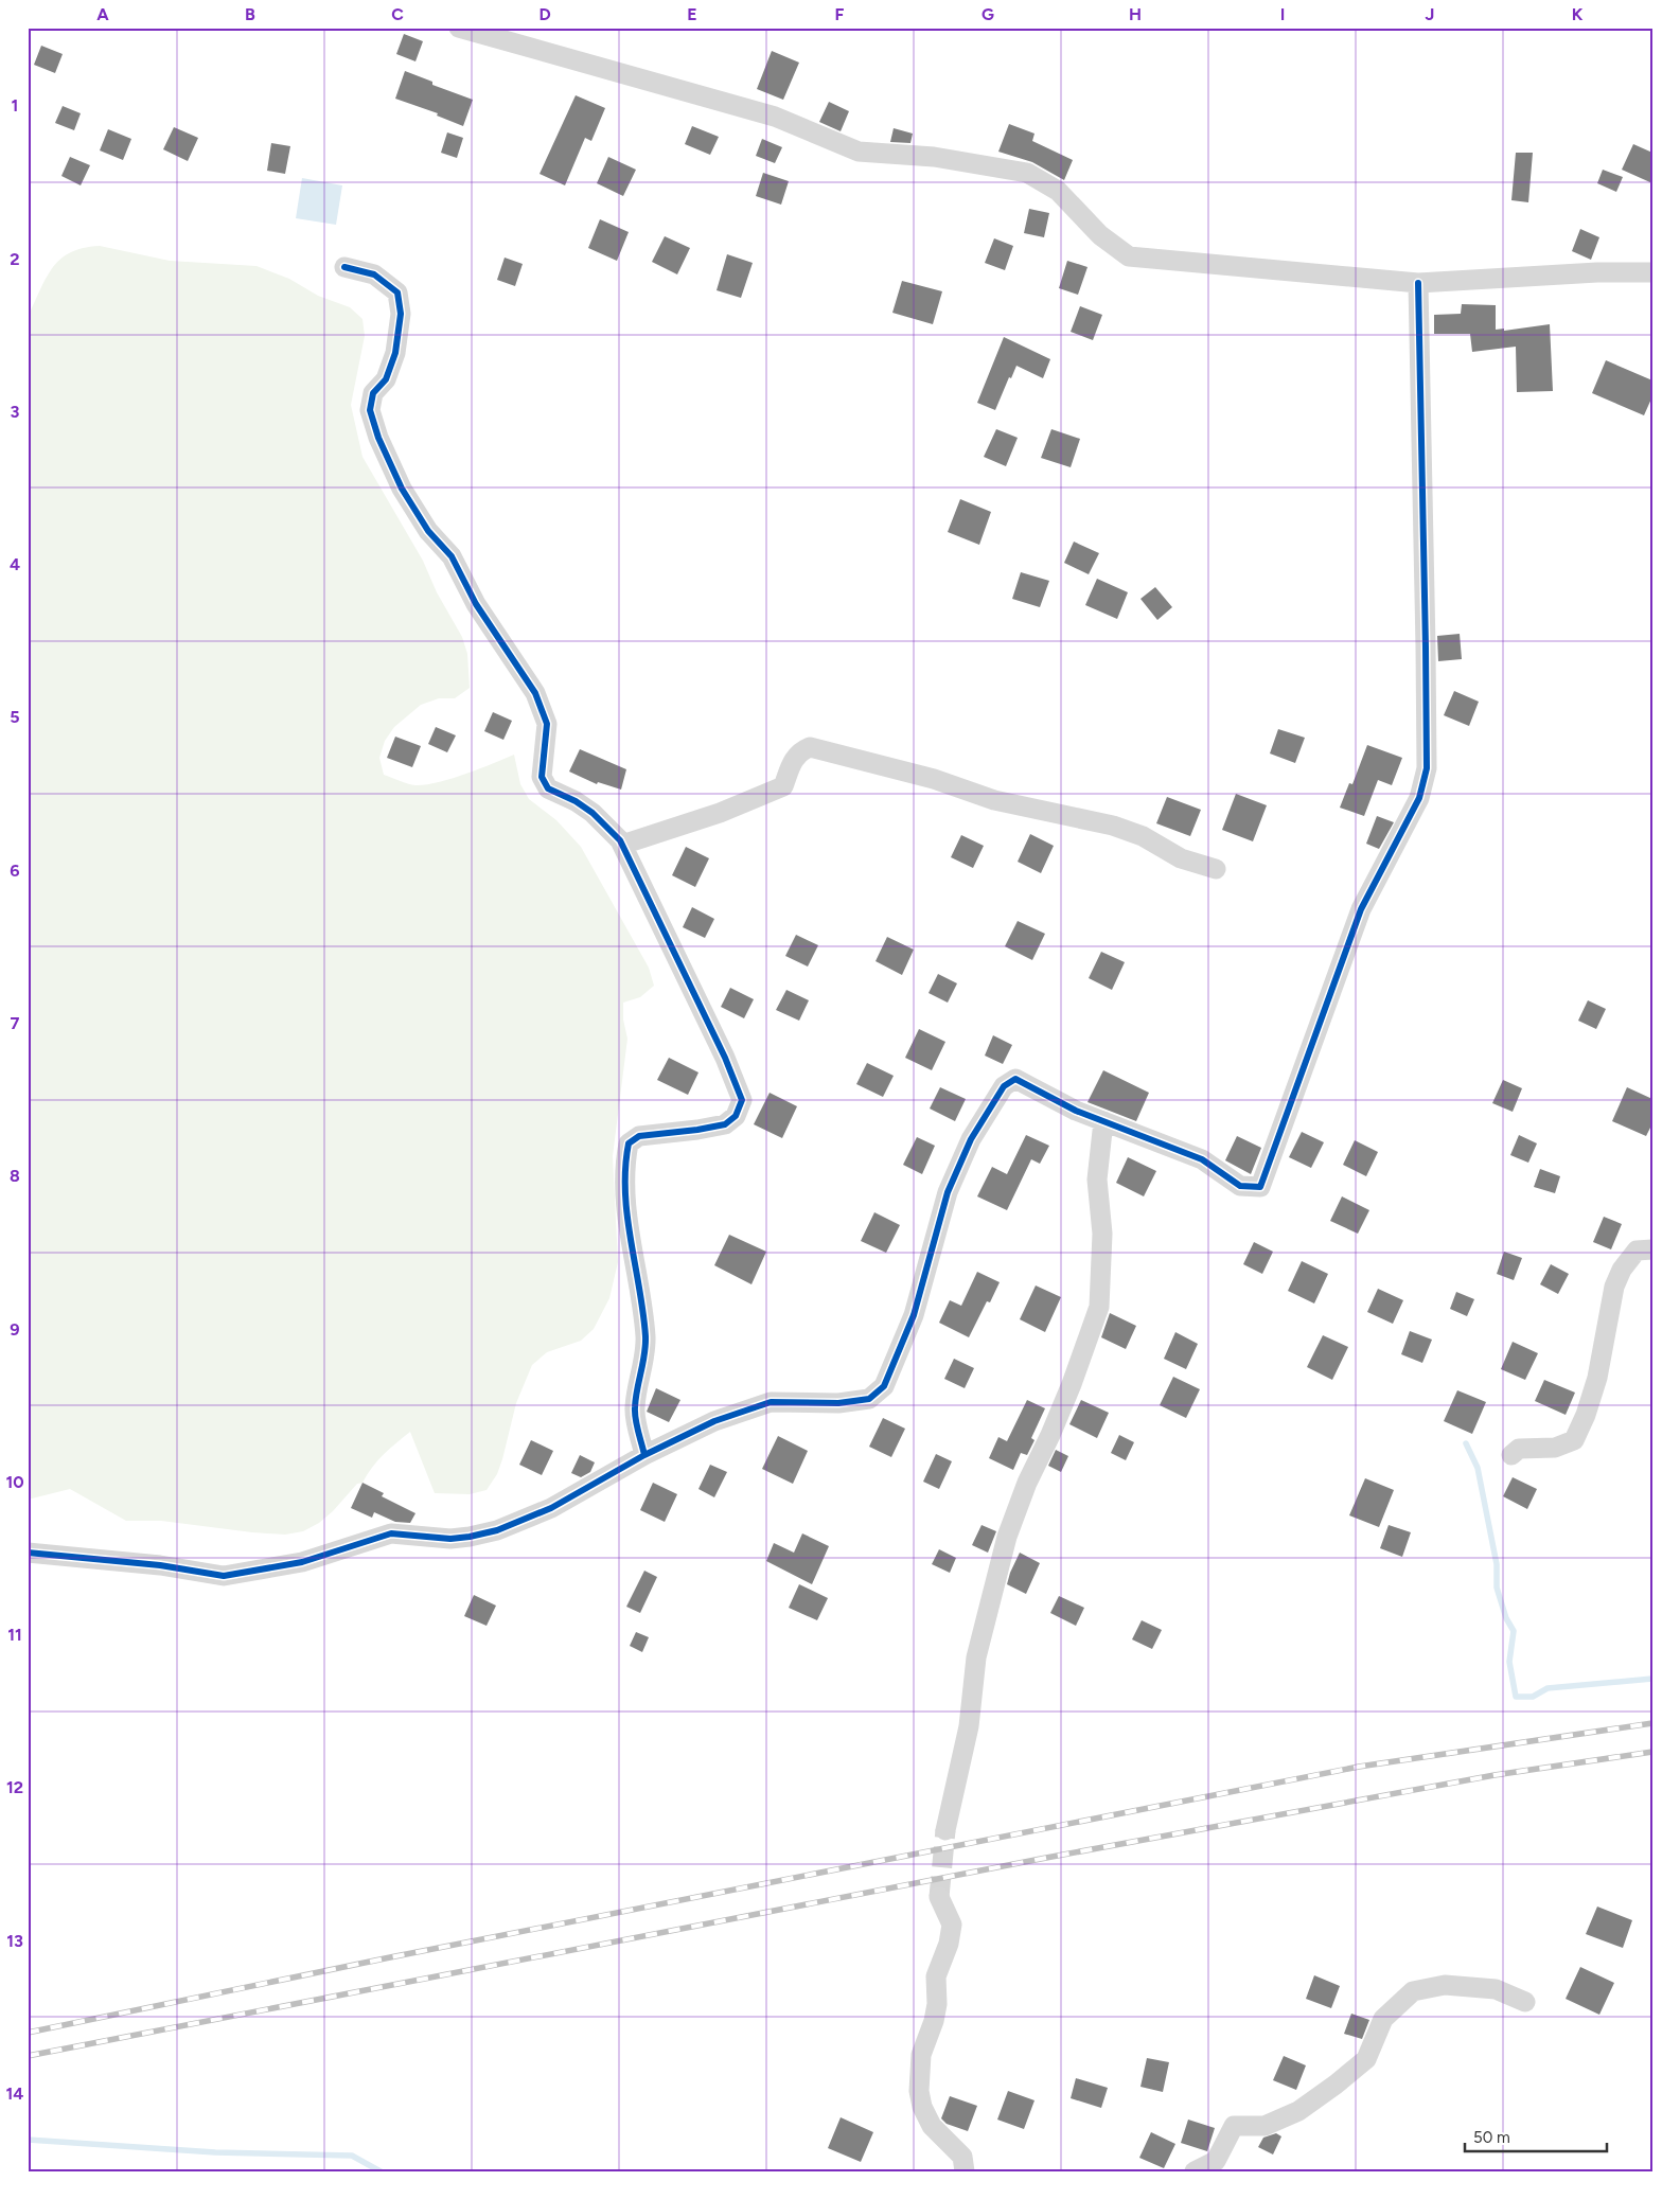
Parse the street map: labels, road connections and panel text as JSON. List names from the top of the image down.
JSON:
{
  "scale_bar": "50 m",
  "grid": {
    "columns": [
      "A",
      "B",
      "C",
      "D",
      "E",
      "F",
      "G",
      "H",
      "I",
      "J",
      "K"
    ],
    "rows": [
      "1",
      "2",
      "3",
      "4",
      "5",
      "6",
      "7",
      "8",
      "9",
      "10",
      "11",
      "12",
      "13",
      "14"
    ]
  }
}
